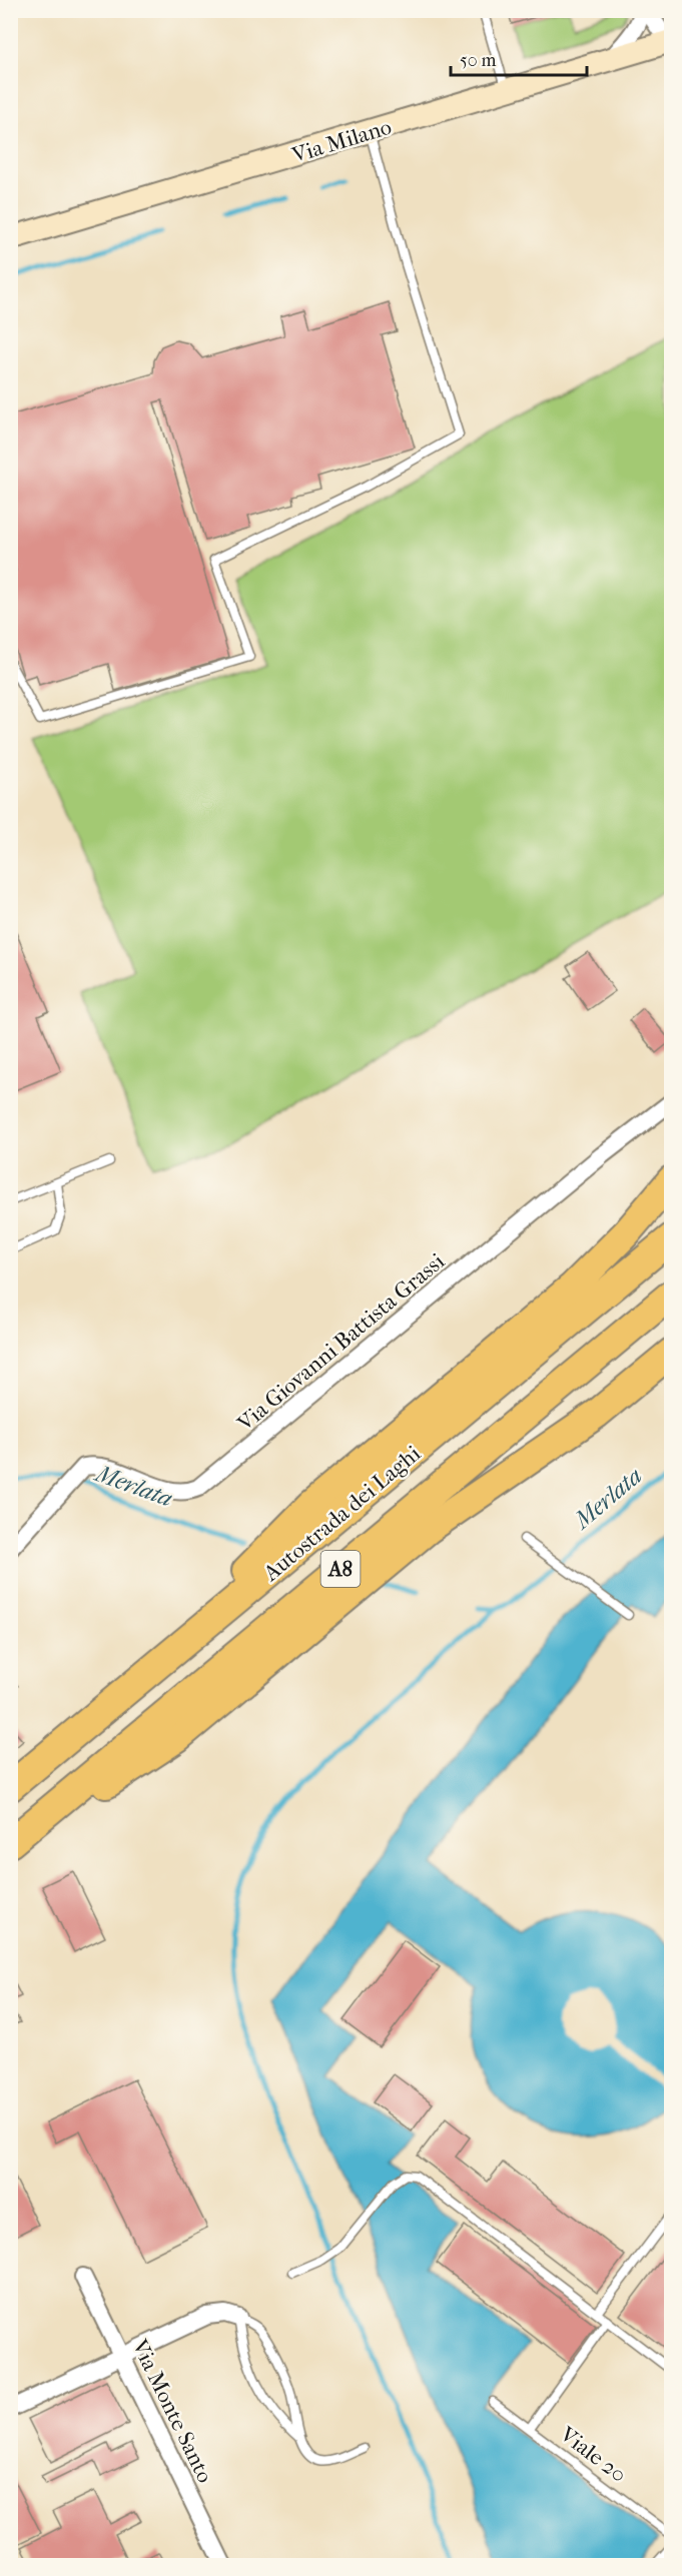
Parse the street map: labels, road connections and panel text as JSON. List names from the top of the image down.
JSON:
{
  "streets": {
    "highway": ["Autostrada dei Laghi", "A8"],
    "main road": ["Via Milano"],
    "street": ["Via Giovanni Battista Grassi", "Via Monte Santo"],
    "lane": ["Viale 20"]
  },
  "water": ["Merlata"],
  "scale_bar": "50 m"
}
